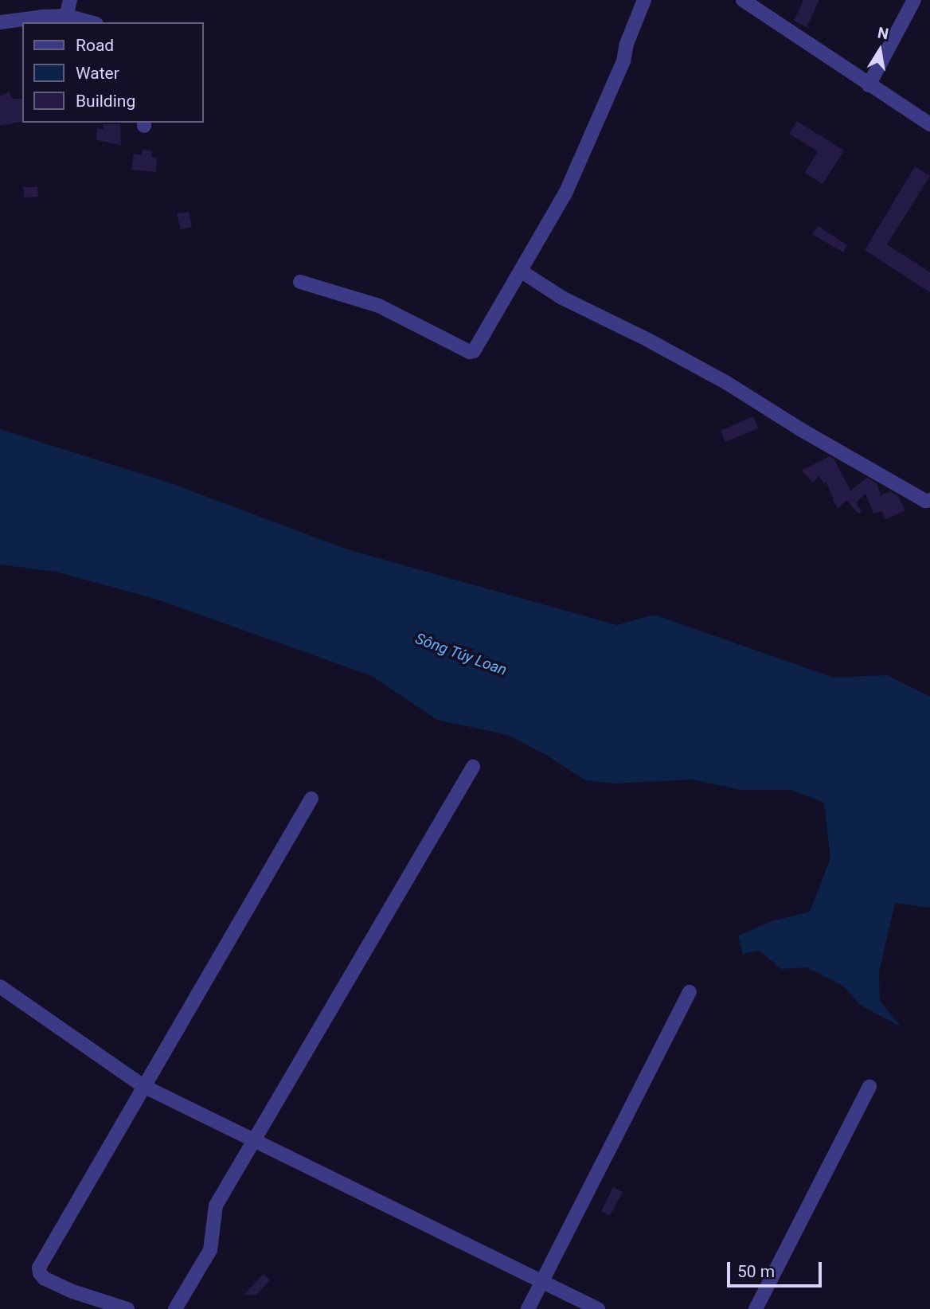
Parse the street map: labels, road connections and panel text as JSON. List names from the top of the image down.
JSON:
{
  "water": ["Sông Túy Loan"],
  "legend": ["Road", "Water", "Building"],
  "scale_bar": "50 m",
  "north": "top"
}
